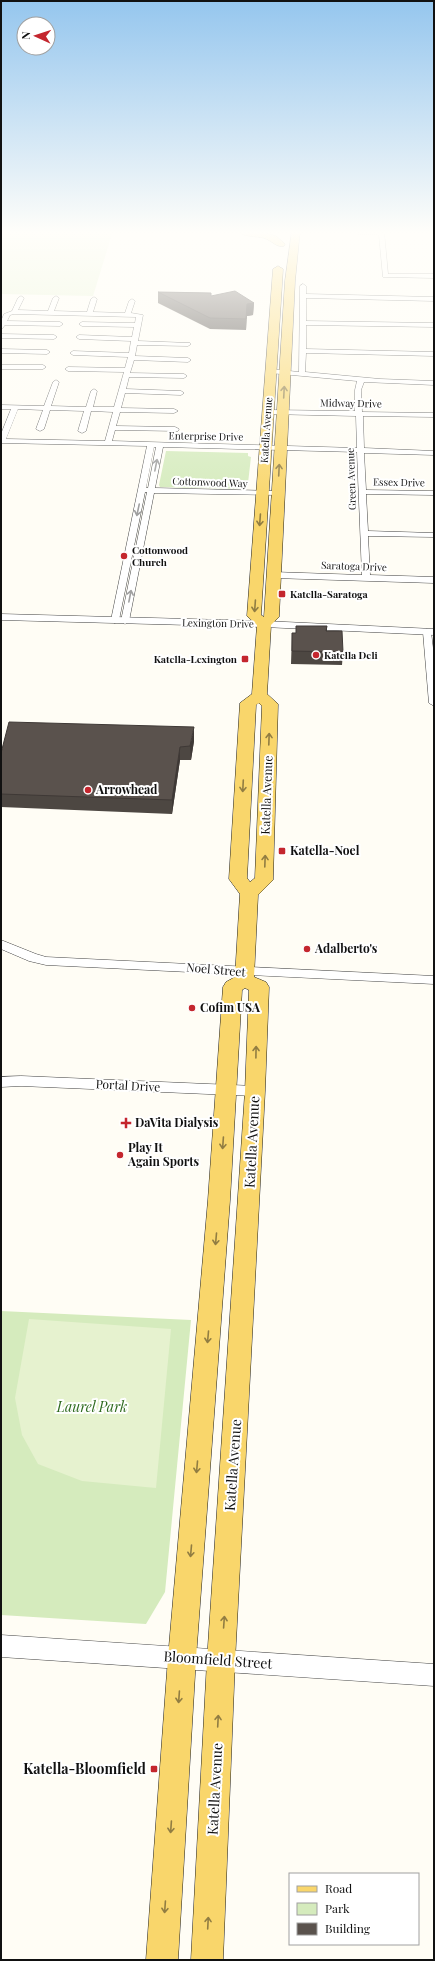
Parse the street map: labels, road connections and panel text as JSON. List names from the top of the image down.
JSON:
{
  "streets": {
    "main road": ["Katella Avenue"],
    "street": [
      "Midway Drive",
      "Enterprise Drive",
      "Green Avenue",
      "Cottonwood Way",
      "Essex Drive",
      "Saratoga Drive",
      "Lexington Drive",
      "Noel Street",
      "Portal Drive",
      "Bloomfield Street"
    ]
  },
  "crossings": [
    ["Midway Drive", "Katella Avenue"],
    ["Midway Drive", "Green Avenue"],
    ["Katella Avenue", "Enterprise Drive"],
    ["Katella Avenue", "Cottonwood Way"],
    ["Katella Avenue", "Saratoga Drive"],
    ["Katella Avenue", "Lexington Drive"],
    ["Katella Avenue", "Noel Street"],
    ["Katella Avenue", "Portal Drive"],
    ["Katella Avenue", "Bloomfield Street"],
    ["Enterprise Drive", "Green Avenue"],
    ["Green Avenue", "Essex Drive"],
    ["Green Avenue", "Saratoga Drive"]
  ],
  "parks": ["Laurel Park"],
  "places": {
    "other": [
      "Cottonwood Church",
      "Katella Deli",
      "Arrowhead",
      "Adalberto's",
      "Cofim USA",
      "Play It Again Sports"
    ],
    "transit": [
      "Katella-Saratoga",
      "Katella-Lexington",
      "Katella-Noel",
      "Katella-Bloomfield"
    ],
    "health": ["DaVita Dialysis"]
  },
  "legend": ["Road", "Park", "Building"],
  "north": "left"
}
